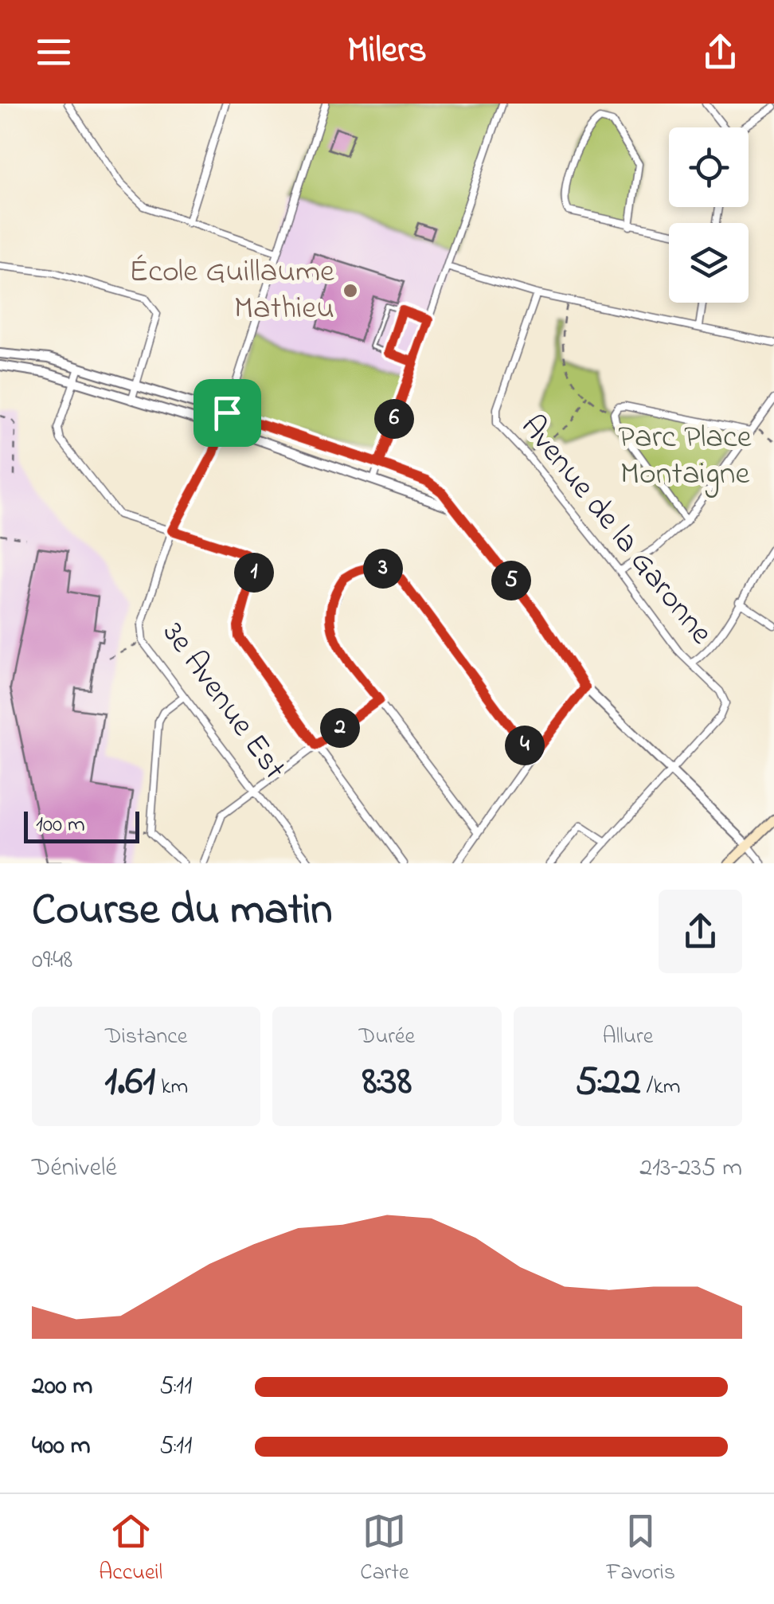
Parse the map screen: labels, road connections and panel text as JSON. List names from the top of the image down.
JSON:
{
  "streets": {
    "street": ["Avenue de la Garonne", "3e Avenue Est"]
  },
  "parks": ["Parc Place Montaigne"],
  "places": ["École Guillaume Mathieu"],
  "scale_bar": "100 m",
  "page": {
    "header": "Milers",
    "pins": [
      "6",
      "3",
      "1",
      "5",
      "2",
      "4"
    ],
    "scale": "100 m",
    "heading": ["Course du matin", "09:48"],
    "stats": [
      ["Distance", "1.61 km"],
      ["Durée", "8:38"],
      ["Allure", "5:22 /km"]
    ],
    "chart": ["Dénivelé", "213–235 m"],
    "list": [
      {
        "name": "200 m",
        "note": "5:11"
      },
      {
        "name": "400 m",
        "note": "5:11"
      }
    ],
    "tabs": ["Accueil", "Carte", "Favoris"]
  }
}
